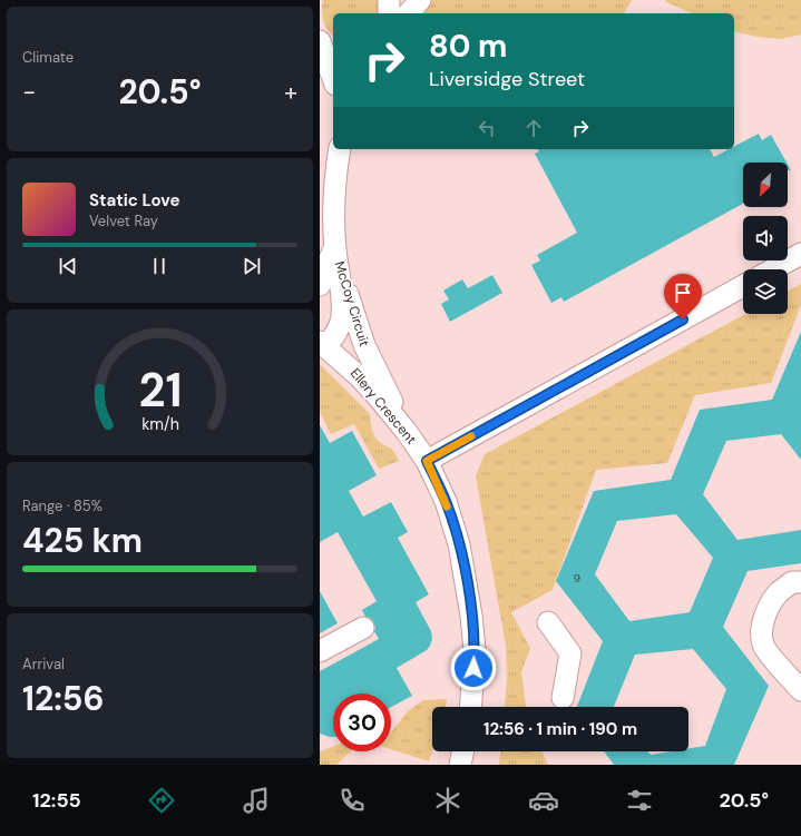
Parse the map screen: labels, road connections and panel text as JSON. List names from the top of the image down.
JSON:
{
  "streets": {
    "street": ["McCoy Circuit", "Ellery Crescent"]
  },
  "crossings": [
    ["McCoy Circuit", "Ellery Crescent"]
  ],
  "house_numbers": ["9"],
  "north": "bottom left",
  "page": {
    "tile": [
      "Climate",
      ["Range · 85%", "425 km"],
      ["Arrival", "12:56"]
    ],
    "turn": ["80 m", "Liversidge Street"],
    "heat": ["−", "20.5°", "+"],
    "song": ["Static Love", "Velvet Ray"],
    "limit": "30",
    "trip": "12:56 · 1 min · 190 m",
    "tabs": ["12:55", "20.5°"],
    "gauge": ["21", "km/h"]
  }
}
